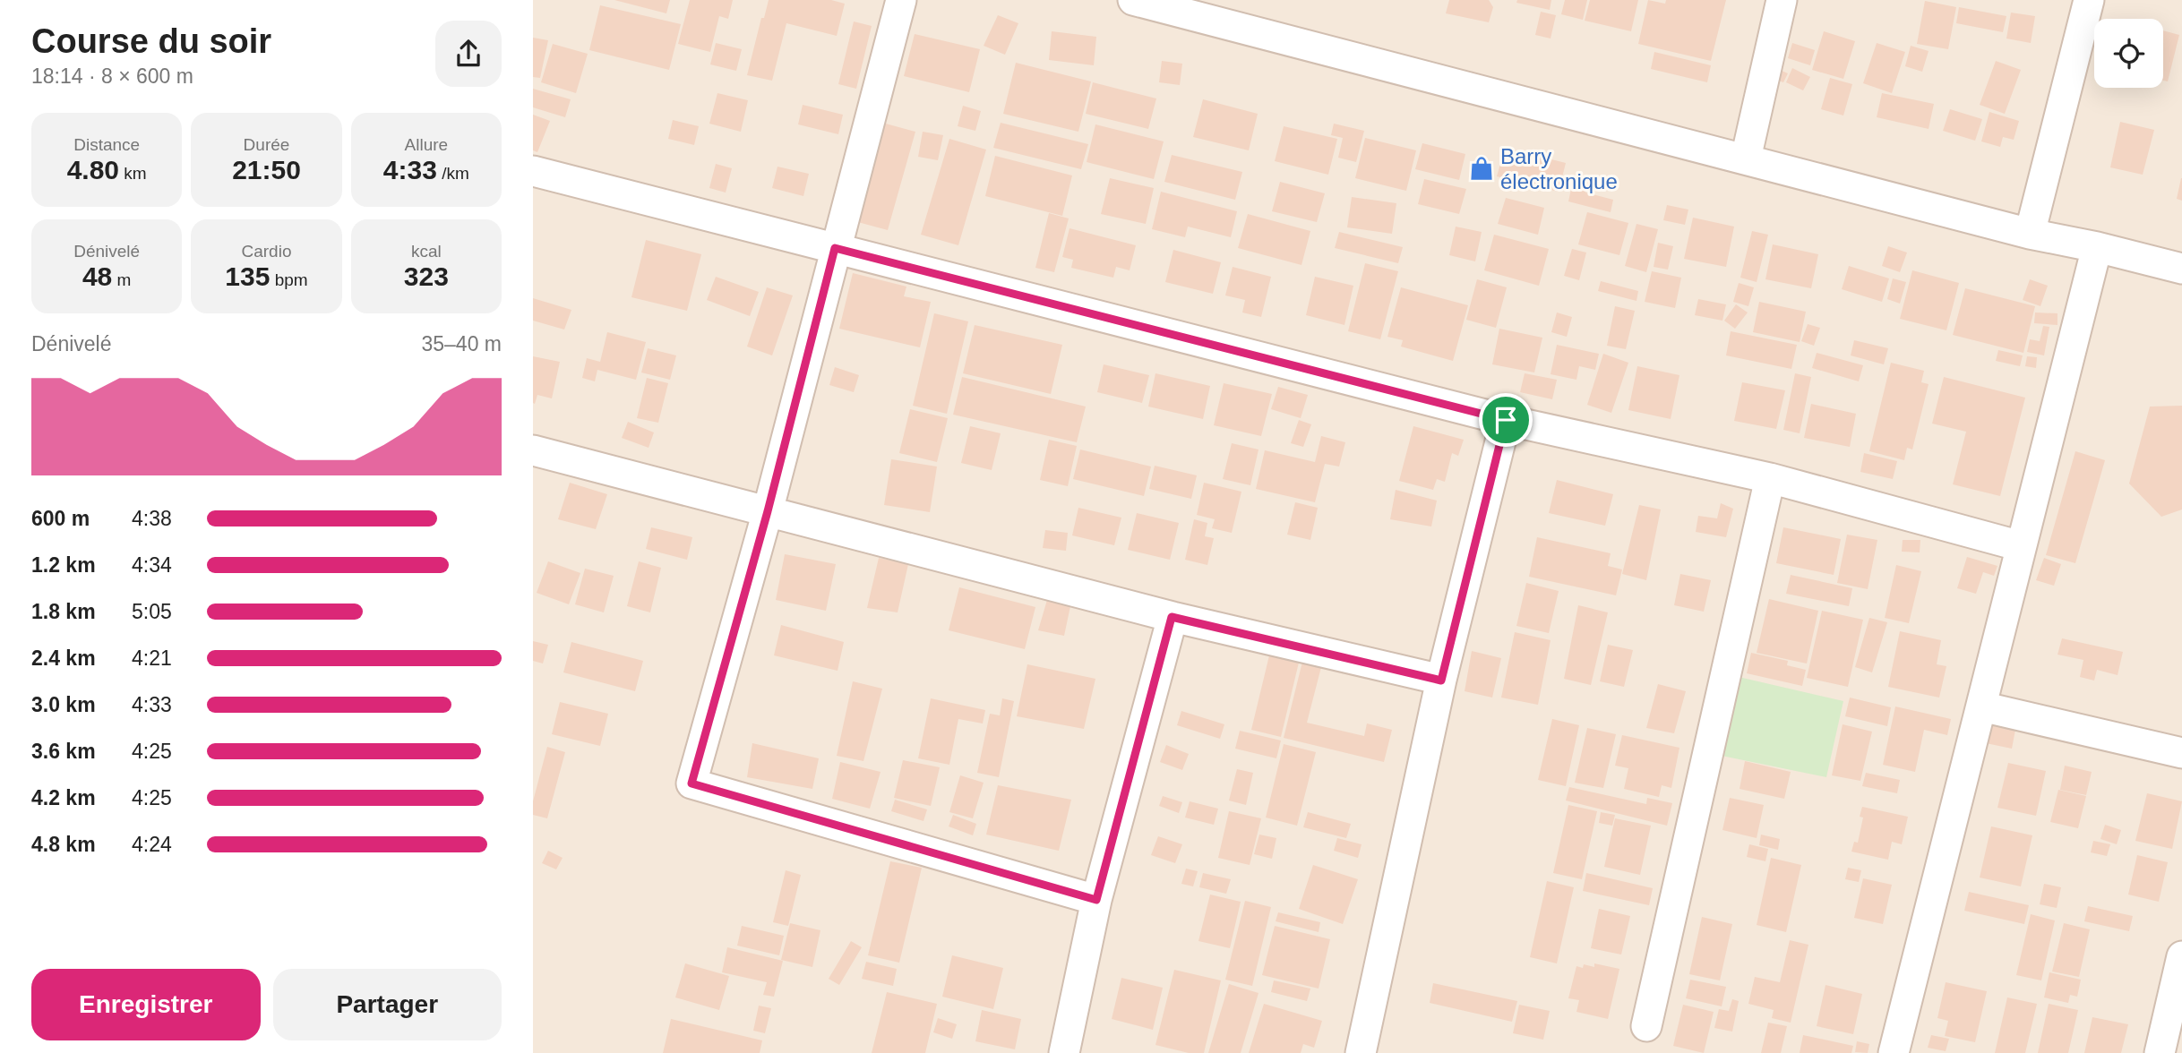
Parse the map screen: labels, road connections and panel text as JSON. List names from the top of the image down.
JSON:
{
  "places": {
    "shop": ["Barry électronique"]
  },
  "page": {
    "heading": ["Course du soir", "18:14 · 8 × 600 m"],
    "stats": [
      ["Distance", "4.80 km"],
      ["Durée", "21:50"],
      ["Allure", "4:33 /km"],
      ["Dénivelé", "48 m"],
      ["Cardio", "135 bpm"],
      ["kcal", "323"]
    ],
    "chart": ["Dénivelé", "35–40 m"],
    "list": [
      {
        "name": "600 m",
        "note": "4:38"
      },
      {
        "name": "1.2 km",
        "note": "4:34"
      },
      {
        "name": "1.8 km",
        "note": "5:05"
      },
      {
        "name": "2.4 km",
        "note": "4:21"
      },
      {
        "name": "3.0 km",
        "note": "4:33"
      },
      {
        "name": "3.6 km",
        "note": "4:25"
      },
      {
        "name": "4.2 km",
        "note": "4:25"
      },
      {
        "name": "4.8 km",
        "note": "4:24"
      }
    ],
    "buttons": ["Enregistrer", "Partager"]
  }
}
